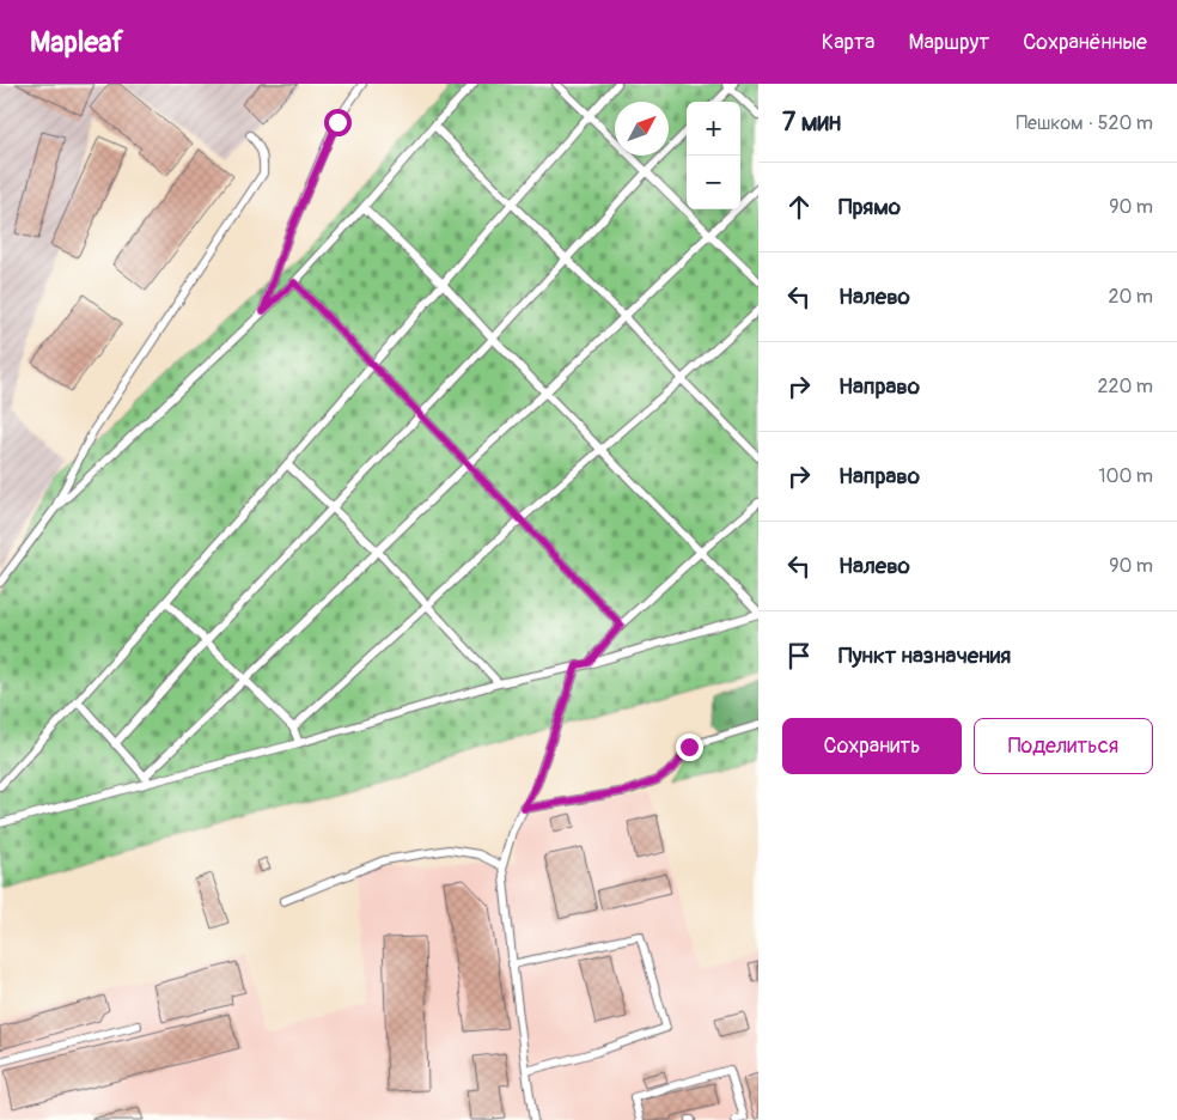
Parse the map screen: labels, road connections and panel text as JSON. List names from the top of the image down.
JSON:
{
  "north": "top right",
  "page": {
    "header": "Mapleaf",
    "nav": ["Карта", "Маршрут", "Сохранённые"],
    "heading": ["7 мин", "Пешком · 520 m"],
    "map_buttons": ["+", "−"],
    "list": [
      ["Прямо", "90 m"],
      ["Налево", "20 m"],
      ["Направо", "220 m"],
      ["Направо", "100 m"],
      ["Налево", "90 m"],
      "Пункт назначения"
    ],
    "buttons": ["Сохранить", "Поделиться"]
  }
}
